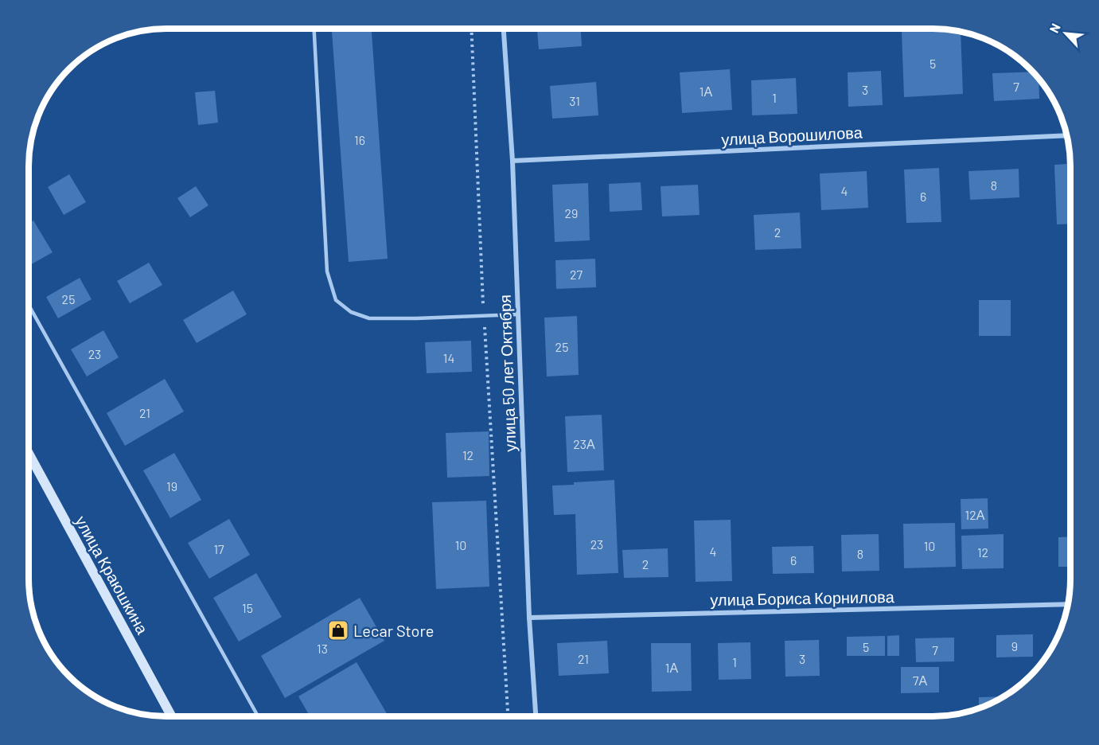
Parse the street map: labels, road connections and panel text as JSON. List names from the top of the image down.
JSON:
{
  "streets": {
    "main road": ["улица Краюшкина"],
    "street": ["улица Ворошилова", "улица 50 лет Октября", "улица Бориса Корнилова"]
  },
  "crossings": [
    ["улица Ворошилова", "улица 50 лет Октября"],
    ["улица 50 лет Октября", "улица Бориса Корнилова"]
  ],
  "places": {
    "shop": ["Lecar Store"]
  },
  "house_numbers": [
    "5",
    "7",
    "3",
    "1А",
    "1",
    "31",
    "16",
    "8",
    "4",
    "6",
    "29",
    "2",
    "27",
    "25",
    "25",
    "23",
    "14",
    "21",
    "23А",
    "12",
    "19",
    "12А",
    "23",
    "10",
    "10",
    "17",
    "4",
    "12",
    "8",
    "6",
    "2",
    "15",
    "9",
    "5",
    "13",
    "7",
    "21",
    "3",
    "1",
    "1А",
    "7А"
  ],
  "north": "top left"
}
